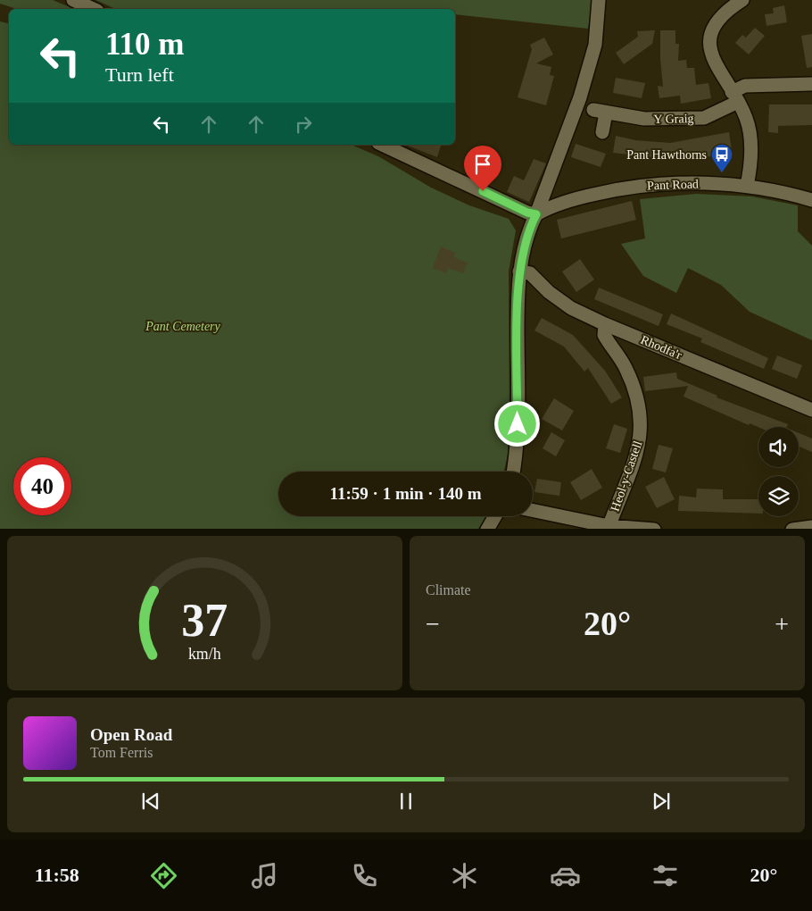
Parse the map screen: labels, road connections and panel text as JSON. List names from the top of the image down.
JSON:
{
  "streets": {
    "street": [
      "Y Graig",
      "Pant Road",
      "Rhodfa'r",
      "Heol-y-Castell"
    ]
  },
  "crossings": [
    ["Rhodfa'r", "Heol-y-Castell"]
  ],
  "parks": ["Pant Cemetery"],
  "places": {
    "bus stop": ["Pant Hawthorns"]
  },
  "page": {
    "turn": ["110 m", "Turn left"],
    "limit": "40",
    "trip": "11:59 · 1 min · 140 m",
    "tile": "Climate",
    "heat": ["−", "20°", "+"],
    "song": ["Open Road", "Tom Ferris"],
    "tabs": ["11:58", "20°"],
    "gauge": ["37", "km/h"]
  }
}
